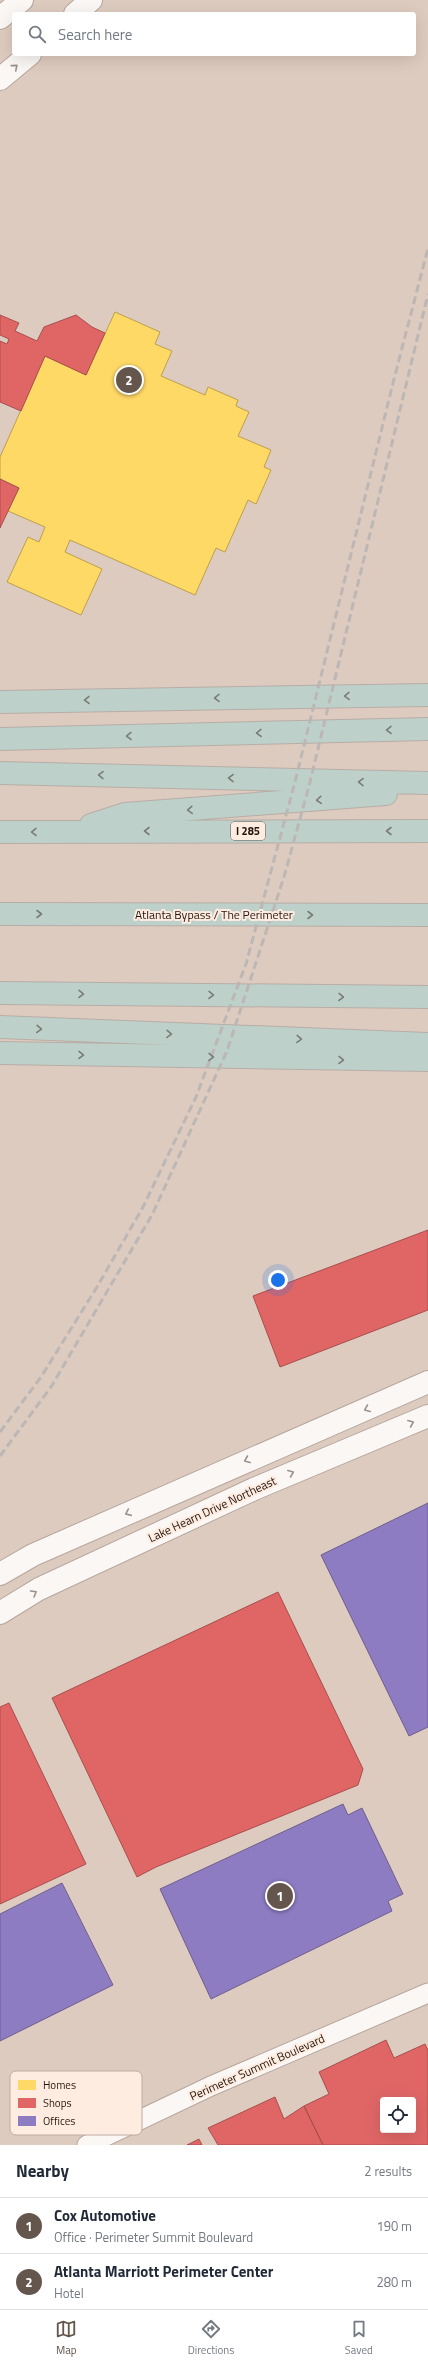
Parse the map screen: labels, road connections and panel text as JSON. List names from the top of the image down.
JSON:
{
  "streets": {
    "highway": ["I 285", "Atlanta Bypass / The Perimeter"],
    "street": ["Lake Hearn Drive Northeast", "Perimeter Summit Boulevard"]
  },
  "legend": ["Homes", "Shops", "Offices"],
  "page": {
    "search": "Search here",
    "pins": ["2", "1"],
    "heading": ["Nearby", "2 results"],
    "list": [
      {
        "mark": "1",
        "name": "Cox Automotive",
        "note": "Office · Perimeter Summit Boulevard",
        "value": "190 m"
      },
      {
        "mark": "2",
        "name": "Atlanta Marriott Perimeter Center",
        "note": "Hotel",
        "value": "280 m"
      }
    ],
    "nav": ["Map", "Directions", "Saved"]
  }
}
